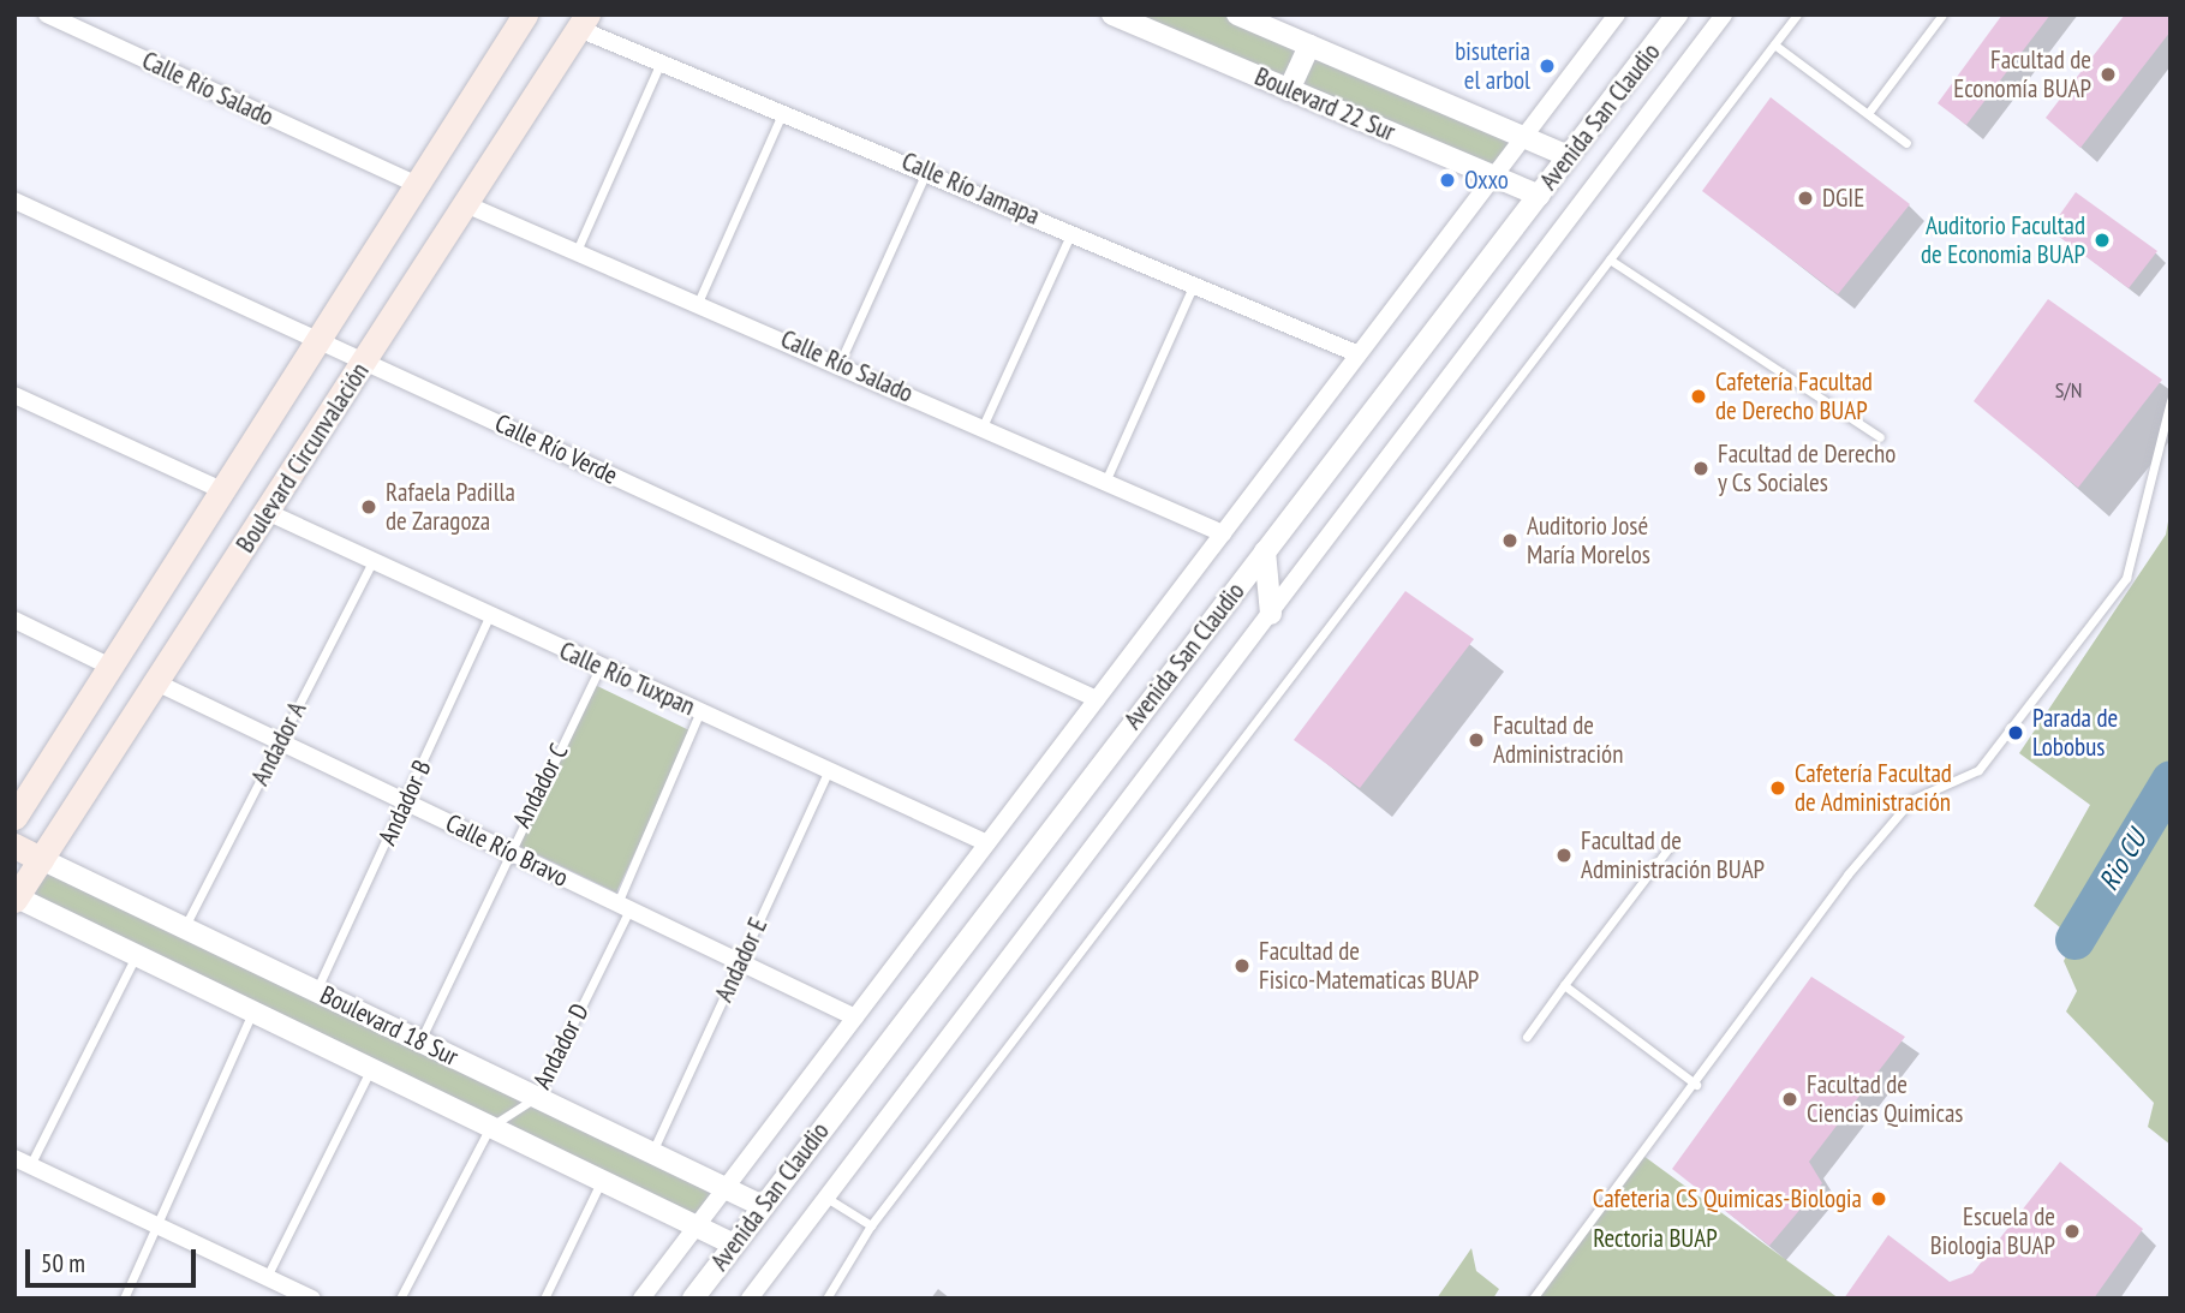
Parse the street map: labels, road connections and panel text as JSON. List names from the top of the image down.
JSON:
{
  "streets": {
    "main road": ["Boulevard Circunvalación", "Boulevard 18 Sur"],
    "street": [
      "Calle Río Salado",
      "Boulevard 22 Sur",
      "Avenida San Claudio",
      "Calle Río Jamapa",
      "Calle Río Verde",
      "Calle Río Tuxpan",
      "Calle Río Bravo"
    ],
    "lane": [
      "Andador A",
      "Andador C",
      "Andador B",
      "Andador E",
      "Andador D"
    ]
  },
  "crossings": [
    ["Calle Río Salado", "Avenida San Claudio"],
    ["Calle Río Salado", "Boulevard Circunvalación"],
    ["Boulevard 22 Sur", "Avenida San Claudio"],
    ["Avenida San Claudio", "Calle Río Jamapa"],
    ["Avenida San Claudio", "Calle Río Verde"],
    ["Avenida San Claudio", "Calle Río Tuxpan"],
    ["Avenida San Claudio", "Calle Río Bravo"],
    ["Avenida San Claudio", "Boulevard 18 Sur"],
    ["Calle Río Jamapa", "Boulevard Circunvalación"],
    ["Calle Río Verde", "Boulevard Circunvalación"],
    ["Boulevard Circunvalación", "Calle Río Tuxpan"],
    ["Boulevard Circunvalación", "Calle Río Bravo"],
    ["Boulevard Circunvalación", "Boulevard 18 Sur"],
    ["Calle Río Tuxpan", "Andador A"],
    ["Calle Río Tuxpan", "Andador C"],
    ["Calle Río Tuxpan", "Andador B"],
    ["Calle Río Tuxpan", "Andador E"],
    ["Calle Río Tuxpan", "Andador D"],
    ["Andador A", "Calle Río Bravo"],
    ["Andador A", "Boulevard 18 Sur"],
    ["Andador C", "Calle Río Bravo"],
    ["Andador C", "Boulevard 18 Sur"],
    ["Andador B", "Calle Río Bravo"],
    ["Andador B", "Boulevard 18 Sur"],
    ["Calle Río Bravo", "Andador E"],
    ["Calle Río Bravo", "Andador D"],
    ["Andador E", "Boulevard 18 Sur"],
    ["Boulevard 18 Sur", "Andador D"]
  ],
  "water": ["Rio CU"],
  "parks": ["Rectoria BUAP"],
  "places": [
    "bisuteria el arbol",
    "Facultad de Economía BUAP",
    "Oxxo",
    "DGIE",
    "Auditorio Facultad de Economia BUAP",
    "Cafetería Facultad de Derecho BUAP",
    "Facultad de Derecho y Cs Sociales",
    "Rafaela Padilla de Zaragoza",
    "Auditorio José María Morelos",
    "Parada de Lobobus",
    "Facultad de Administración",
    "Cafetería Facultad de Administración",
    "Facultad de Administración BUAP",
    "Facultad de Fisico-Matematicas BUAP",
    "Facultad de Ciencias Quimicas",
    "Cafeteria CS Quimicas-Biologia",
    "Escuela de Biologia BUAP"
  ],
  "house_numbers": ["S/N"],
  "scale_bar": "50 m"
}
